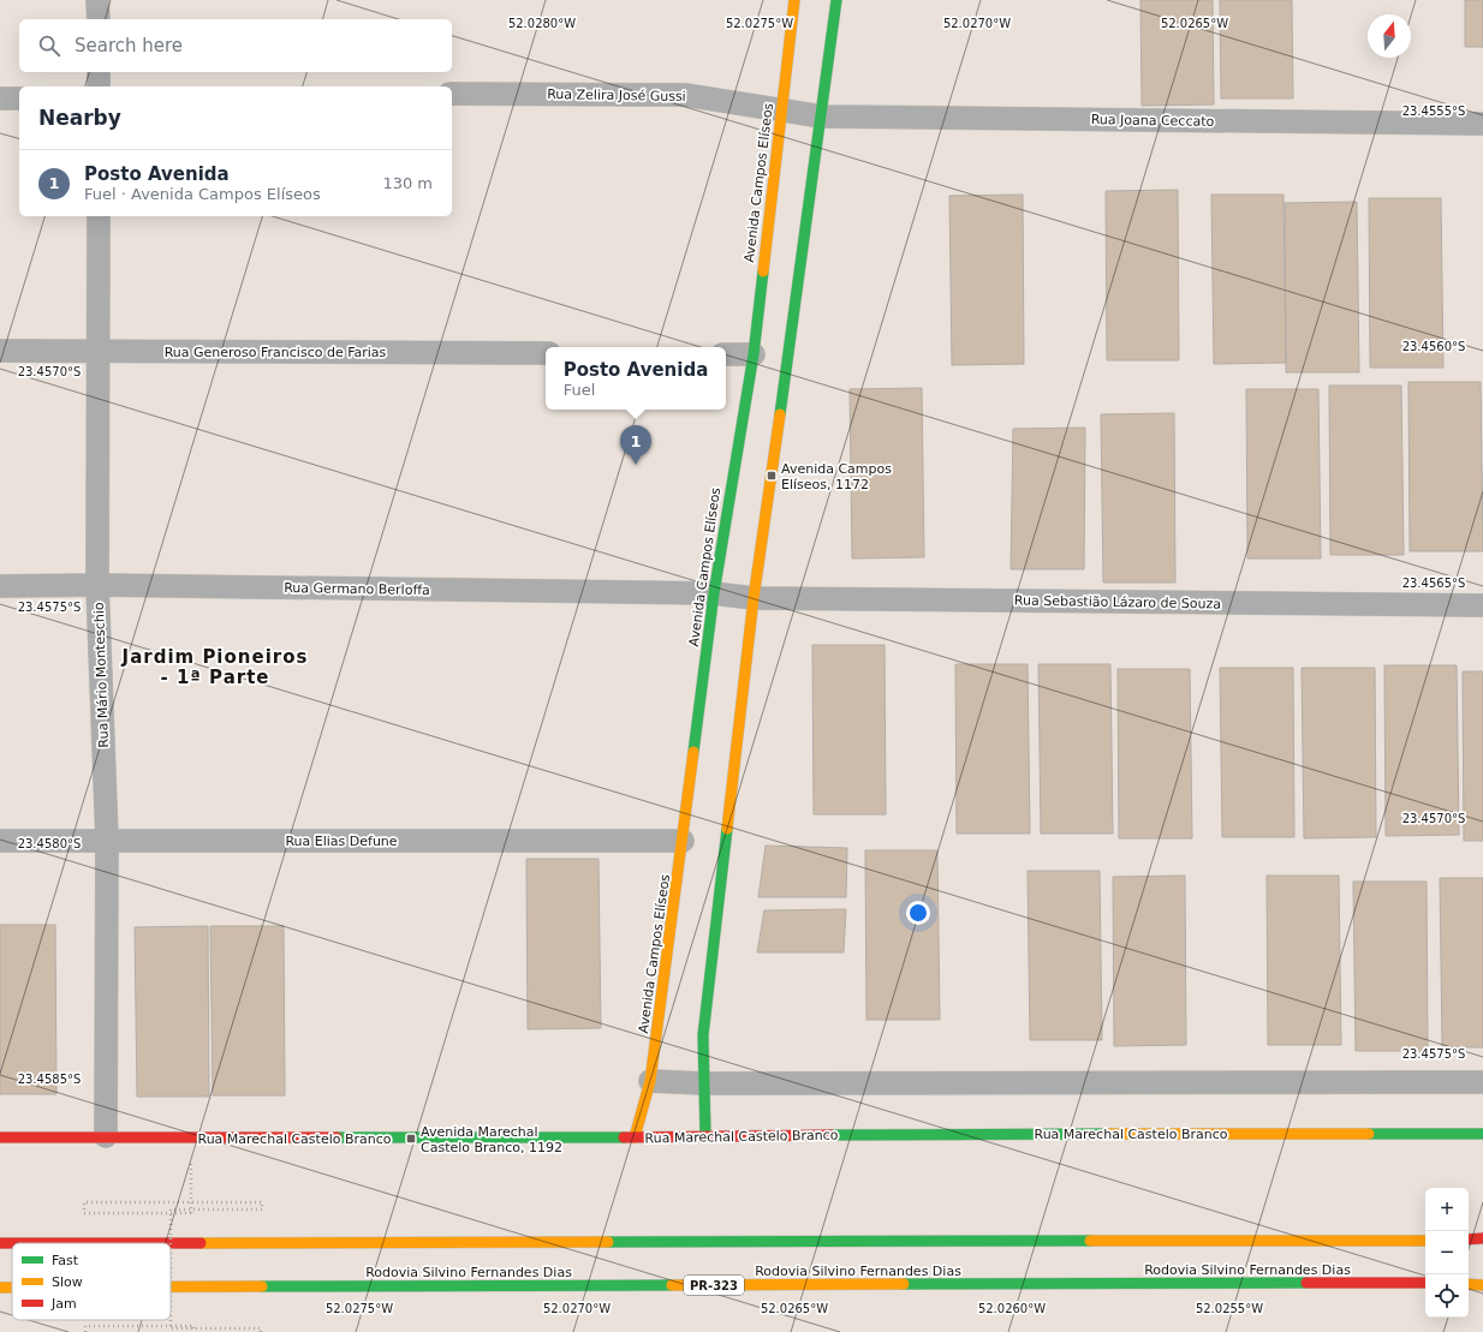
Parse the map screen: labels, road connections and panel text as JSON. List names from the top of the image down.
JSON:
{
  "streets": {
    "main road": [
      "Avenida Campos Elíseos",
      "Rua Marechal Castelo Branco",
      "Rodovia Silvino Fernandes Dias",
      "PR-323"
    ],
    "street": [
      "Rua Zelira José Gussi",
      "Rua Joana Ceccato",
      "Rua Generoso Francisco de Farias",
      "Rua Germano Berloffa",
      "Rua Sebastião Lázaro de Souza",
      "Rua Mário Monteschio",
      "Rua Elias Defune"
    ]
  },
  "crossings": [
    ["Rua Zelira José Gussi", "Rua Joana Ceccato"],
    ["Rua Zelira José Gussi", "Avenida Campos Elíseos"],
    ["Avenida Campos Elíseos", "Rua Germano Berloffa"],
    ["Avenida Campos Elíseos", "Rua Elias Defune"],
    ["Avenida Campos Elíseos", "Rua Marechal Castelo Branco"],
    ["Rua Generoso Francisco de Farias", "Rua Mário Monteschio"],
    ["Rua Germano Berloffa", "Rua Sebastião Lázaro de Souza"],
    ["Rua Germano Berloffa", "Rua Mário Monteschio"],
    ["Rua Mário Monteschio", "Rua Elias Defune"],
    ["Rua Mário Monteschio", "Rua Marechal Castelo Branco"]
  ],
  "districts": ["Jardim Pioneiros - 1ª Parte"],
  "places": {
    "transit": ["Avenida Campos Elíseos, 1172", "Avenida Marechal Castelo Branco, 1192"]
  },
  "legend": ["Fast", "Slow", "Jam"],
  "north": "top",
  "page": {
    "search": "Search here",
    "heading": "Nearby",
    "list": [
      {
        "mark": "1",
        "name": "Posto Avenida",
        "note": "Fuel · Avenida Campos Elíseos",
        "value": "130 m"
      }
    ],
    "popup": ["Posto Avenida", "Fuel"],
    "pins": "1",
    "map_buttons": ["+", "−"]
  },
  "coordinates": [
    "52.0280°W",
    "52.0275°W",
    "52.0270°W",
    "52.0265°W",
    "23.4555°S",
    "23.4560°S",
    "23.4570°S",
    "23.4565°S",
    "23.4575°S",
    "23.4580°S",
    "23.4585°S",
    "52.0260°W",
    "52.0255°W"
  ]
}
